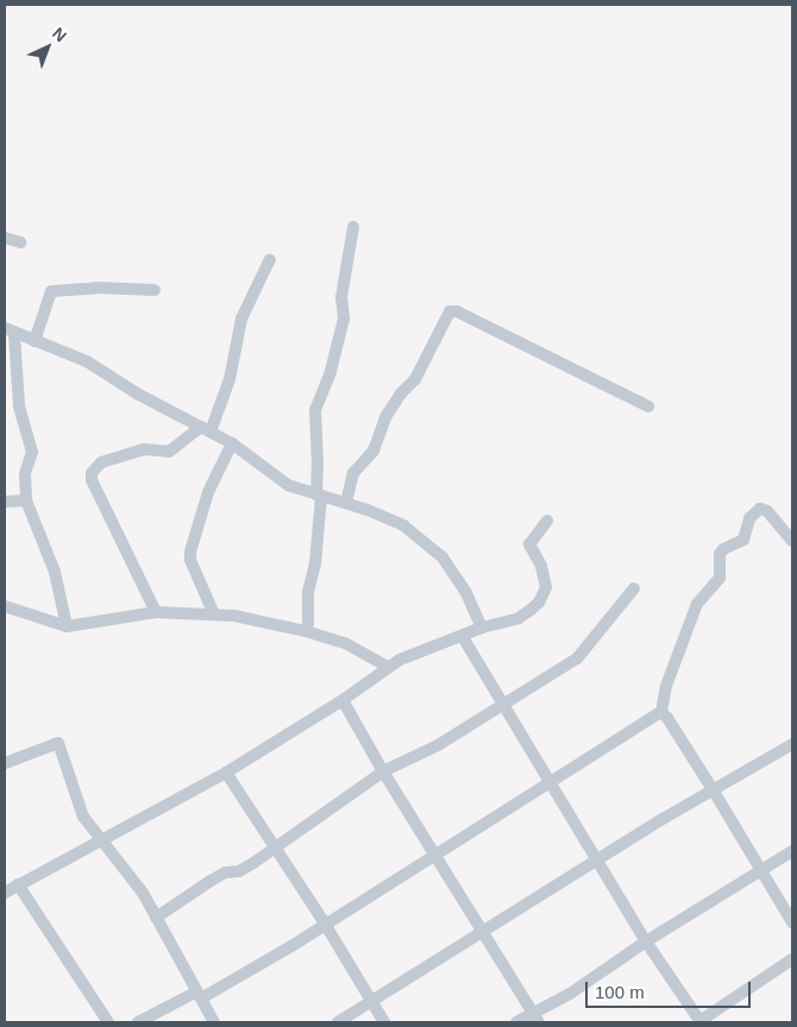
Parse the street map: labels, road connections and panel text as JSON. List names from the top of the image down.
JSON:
{
  "scale_bar": "100 m",
  "north": "top right"
}
